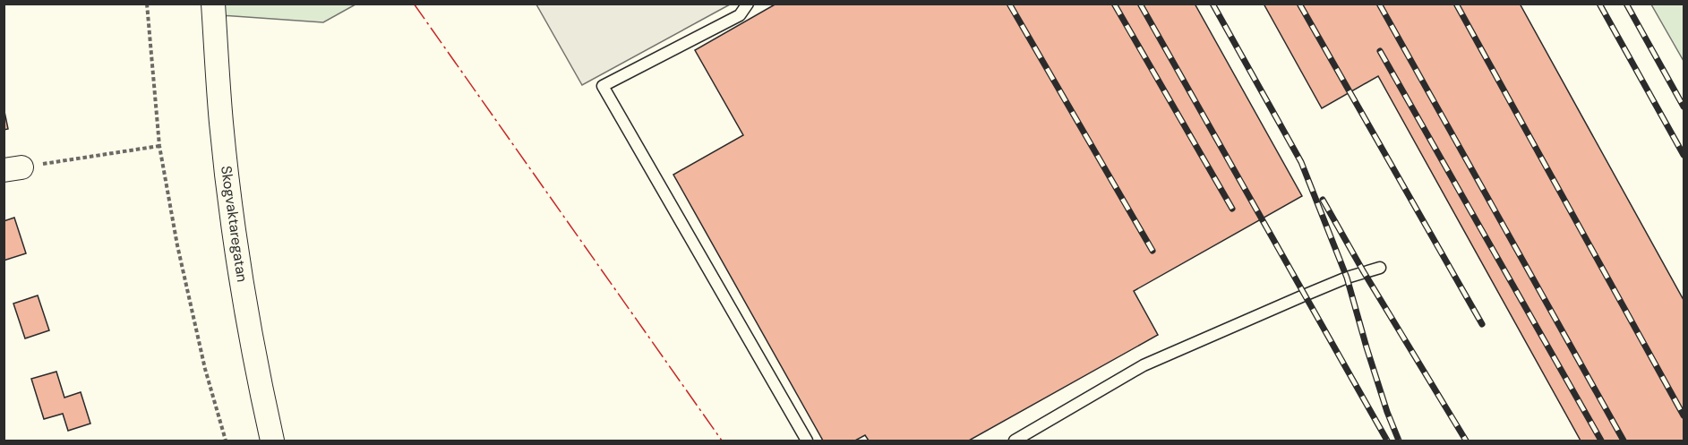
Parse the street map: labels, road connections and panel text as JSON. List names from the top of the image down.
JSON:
{
  "streets": {
    "street": ["Skogvaktaregatan"]
  }
}
